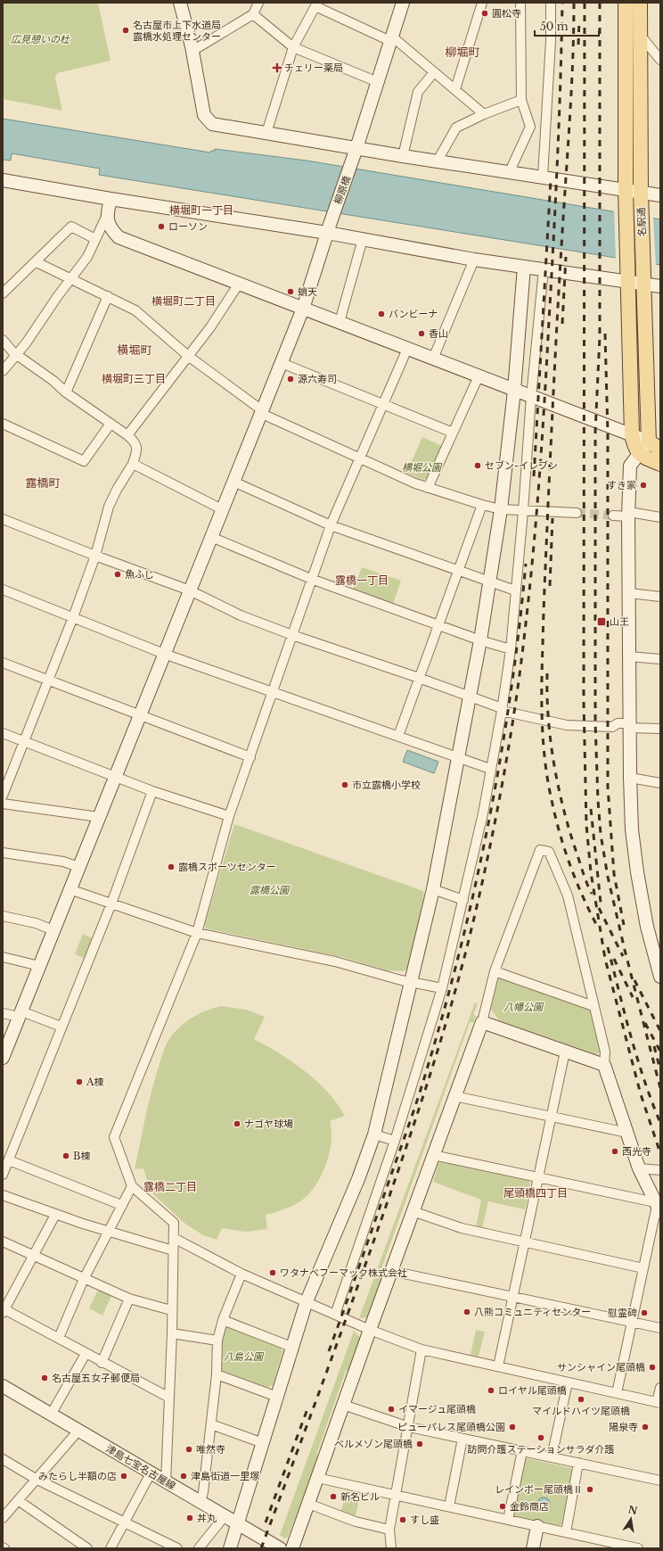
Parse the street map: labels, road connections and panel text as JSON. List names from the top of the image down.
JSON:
{
  "streets": {
    "main road": ["名駅通"],
    "street": ["柳原橋", "津島七宝名古屋線"]
  },
  "districts": [
    "柳堀町",
    "横堀町一丁目",
    "横堀町二丁目",
    "横堀町",
    "横堀町三丁目",
    "露橋町",
    "露橋一丁目",
    "露橋二丁目",
    "尾頭橋四丁目"
  ],
  "parks": [
    "広見憩いの杜",
    "横堀公園",
    "露橋公園",
    "八幡公園",
    "八島公園"
  ],
  "places": {
    "other": [
      "圓松寺",
      "名古屋市上下水道局 露橋水処理センター",
      "ローソン",
      "蛸天",
      "バンビーナ",
      "香山",
      "源六寿司",
      "セブン-イレブン",
      "すき家",
      "魚ふじ",
      "市立露橋小学校",
      "露橋スポーツセンター",
      "A棟",
      "ナゴヤ球場",
      "西光寺",
      "B棟",
      "ワタナベフーマック株式会社",
      "八熊コミュニティセンター",
      "慰霊碑",
      "サンシャイン尾頭橋",
      "名古屋五女子郵便局",
      "ロイヤル尾頭橋",
      "マイルドハイツ尾頭橋",
      "イマージュ尾頭橋",
      "ピューパレス尾頭橋公園",
      "陽泉寺",
      "訪問介護ステーションサラダ介護",
      "ベルメゾン尾頭橋",
      "唯然寺",
      "みたらし半額の店",
      "津島街道一里塚",
      "レインボー尾頭橋Ⅱ",
      "新名ビル",
      "金鈴商店",
      "丼丸",
      "すし盛"
    ],
    "health": ["チェリー薬局"],
    "transit": ["山王"]
  },
  "scale_bar": "50 m",
  "north": "top"
}
